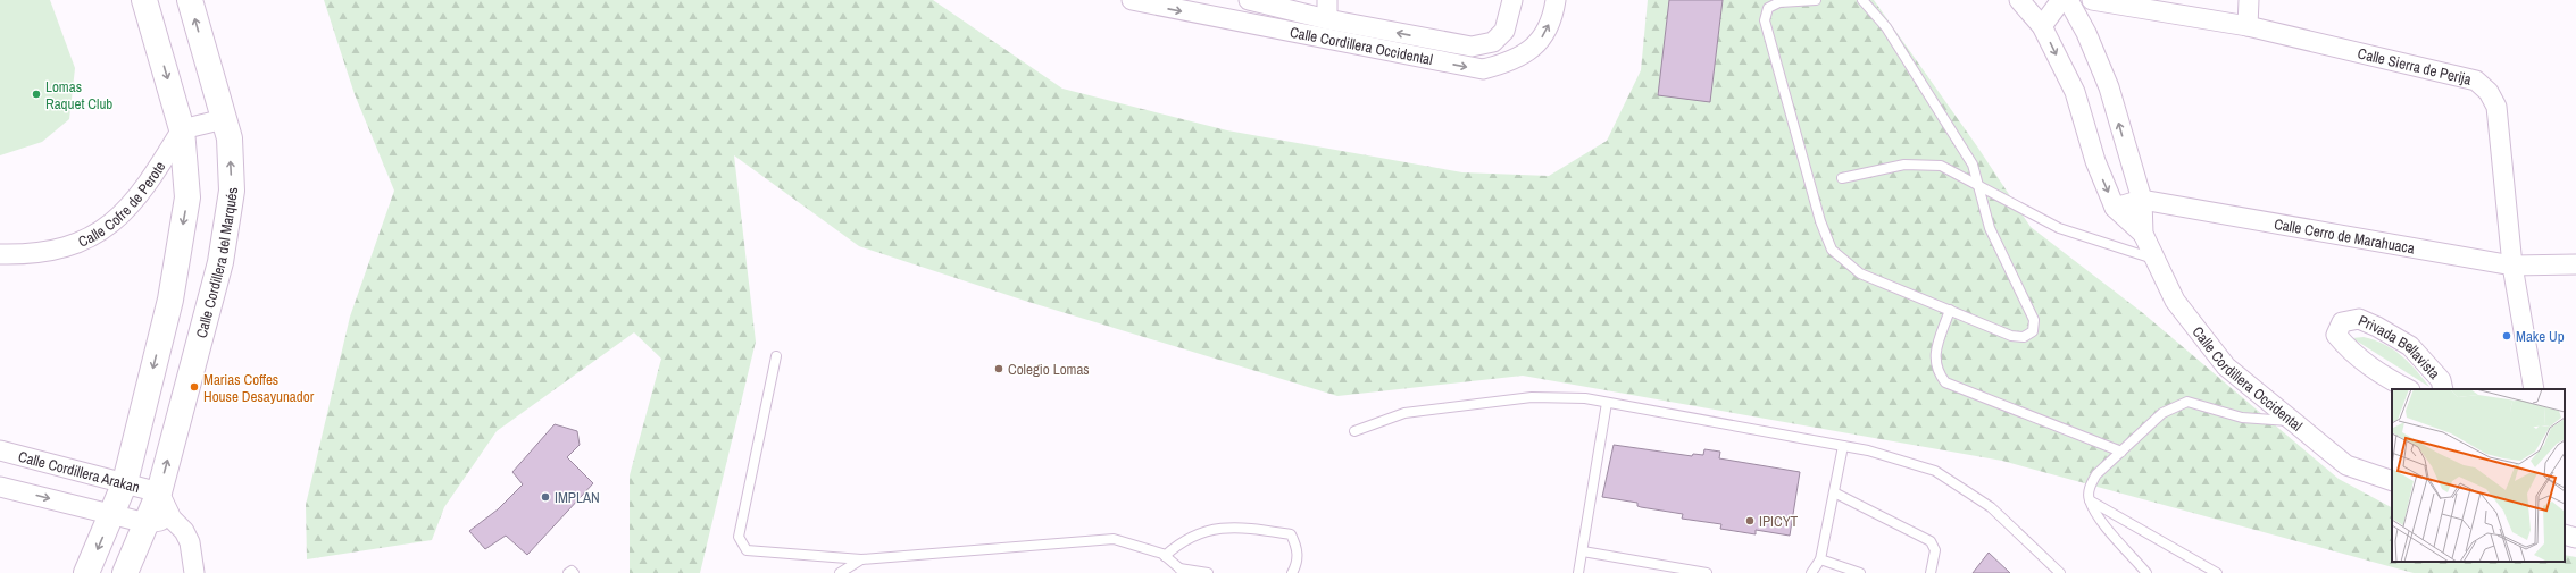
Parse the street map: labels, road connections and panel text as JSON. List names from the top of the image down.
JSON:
{
  "streets": {
    "street": [
      "Calle Cordillera Occidental",
      "Calle Sierra de Perija",
      "Calle Cofre de Perote",
      "Calle Cerro de Marahuaca",
      "Calle Cordillera del Marqués",
      "Privada Bellavista",
      "Calle Cordillera Arakan"
    ]
  },
  "crossings": [
    ["Calle Cordillera Occidental", "Calle Cerro de Marahuaca"],
    ["Calle Sierra de Perija", "Calle Cerro de Marahuaca"],
    ["Calle Cordillera del Marqués", "Calle Cordillera Arakan"]
  ],
  "places": [
    "Lomas Raquet Club",
    "Make Up",
    "Colegio Lomas",
    "Marias Coffes House Desayunador",
    "IMPLAN",
    "IPICYT"
  ]
}
